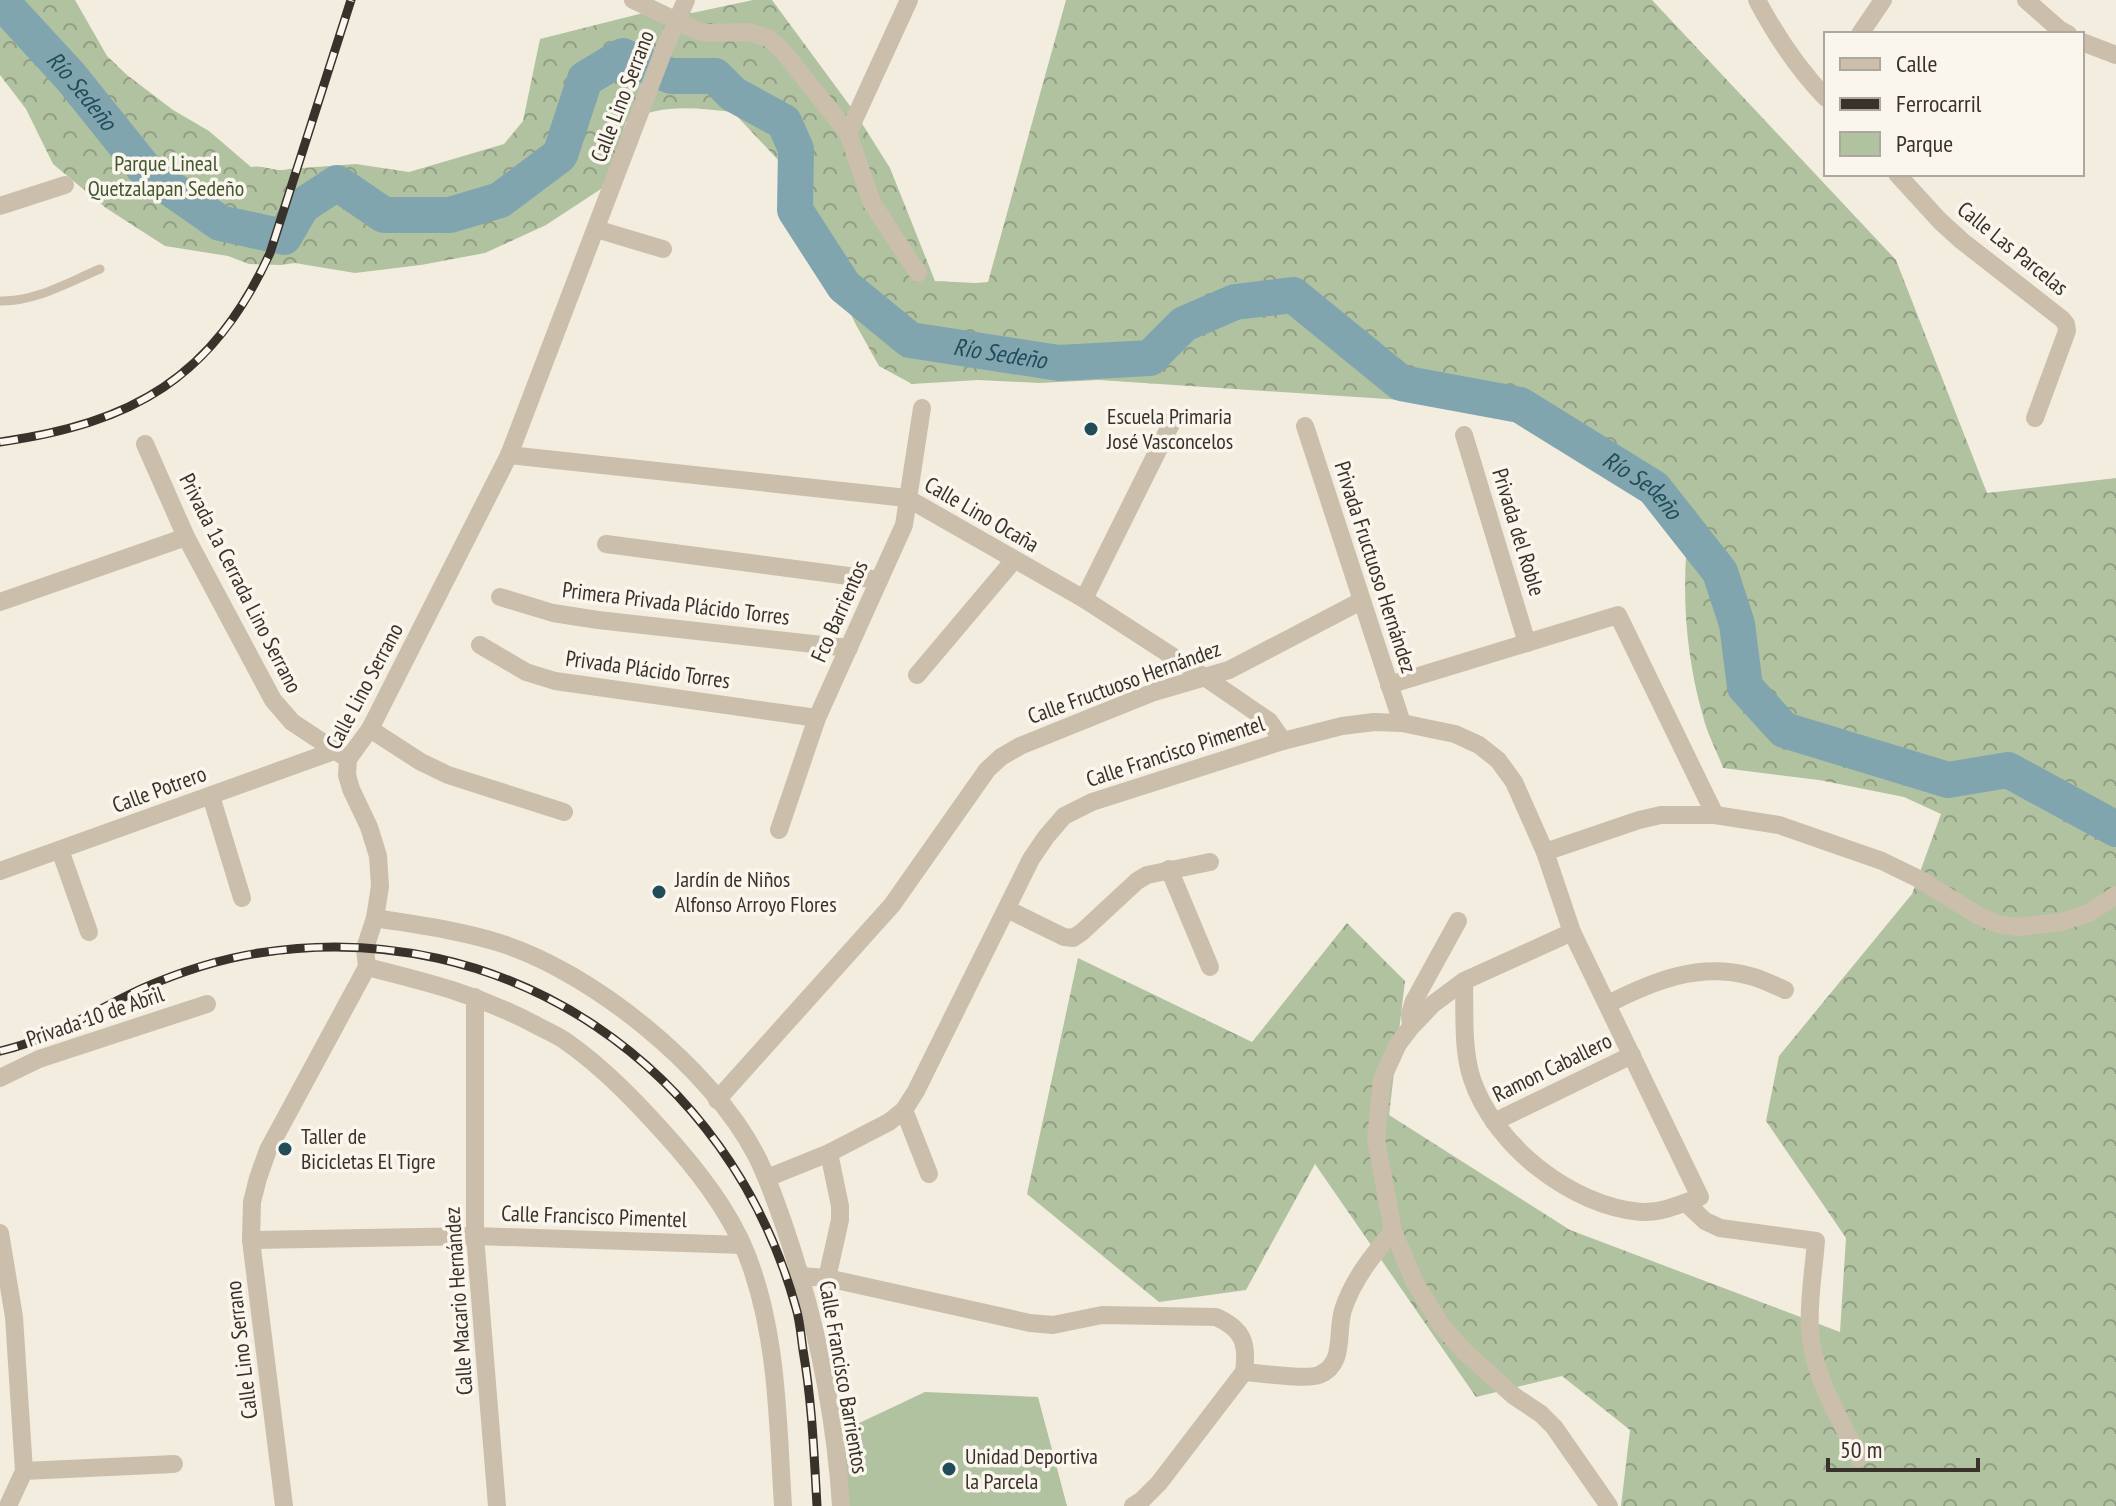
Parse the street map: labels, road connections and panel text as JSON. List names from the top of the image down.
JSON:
{
  "streets": {
    "street": [
      "Calle Lino Serrano",
      "Calle Las Parcelas",
      "Calle Lino Ocaña",
      "Privada del Roble",
      "Privada Fructuoso Hernández",
      "Privada 1a Cerrada Lino Serrano",
      "Primera Privada Plácido Torres",
      "Fco Barrientos",
      "Privada Plácido Torres",
      "Calle Fructuoso Hernández",
      "Calle Francisco Pimentel",
      "Calle Potrero",
      "Privada 10 de Abril",
      "Ramon Caballero",
      "Calle Macario Hernández",
      "Calle Francisco Barrientos"
    ]
  },
  "crossings": [
    ["Calle Lino Serrano", "Calle Lino Ocaña"],
    ["Calle Lino Serrano", "Privada 1a Cerrada Lino Serrano"],
    ["Calle Lino Serrano", "Calle Francisco Pimentel"],
    ["Calle Lino Serrano", "Calle Potrero"],
    ["Calle Lino Serrano", "Calle Francisco Barrientos"],
    ["Calle Lino Ocaña", "Fco Barrientos"],
    ["Calle Lino Ocaña", "Calle Fructuoso Hernández"],
    ["Calle Lino Ocaña", "Calle Francisco Pimentel"],
    ["Privada Fructuoso Hernández", "Calle Fructuoso Hernández"],
    ["Privada Fructuoso Hernández", "Calle Francisco Pimentel"],
    ["Privada 1a Cerrada Lino Serrano", "Calle Potrero"],
    ["Primera Privada Plácido Torres", "Fco Barrientos"],
    ["Fco Barrientos", "Privada Plácido Torres"],
    ["Calle Fructuoso Hernández", "Calle Francisco Barrientos"],
    ["Calle Francisco Pimentel", "Ramon Caballero"],
    ["Calle Francisco Pimentel", "Calle Macario Hernández"],
    ["Calle Francisco Pimentel", "Calle Francisco Barrientos"]
  ],
  "water": ["Río Sedeño"],
  "parks": ["Parque Lineal Quetzalapan Sedeño"],
  "places": [
    "Escuela Primaria José Vasconcelos",
    "Jardín de Niños Alfonso Arroyo Flores",
    "Taller de Bicicletas El Tigre",
    "Unidad Deportiva la Parcela"
  ],
  "legend": ["Calle", "Ferrocarril", "Parque"],
  "scale_bar": "50 m"
}
